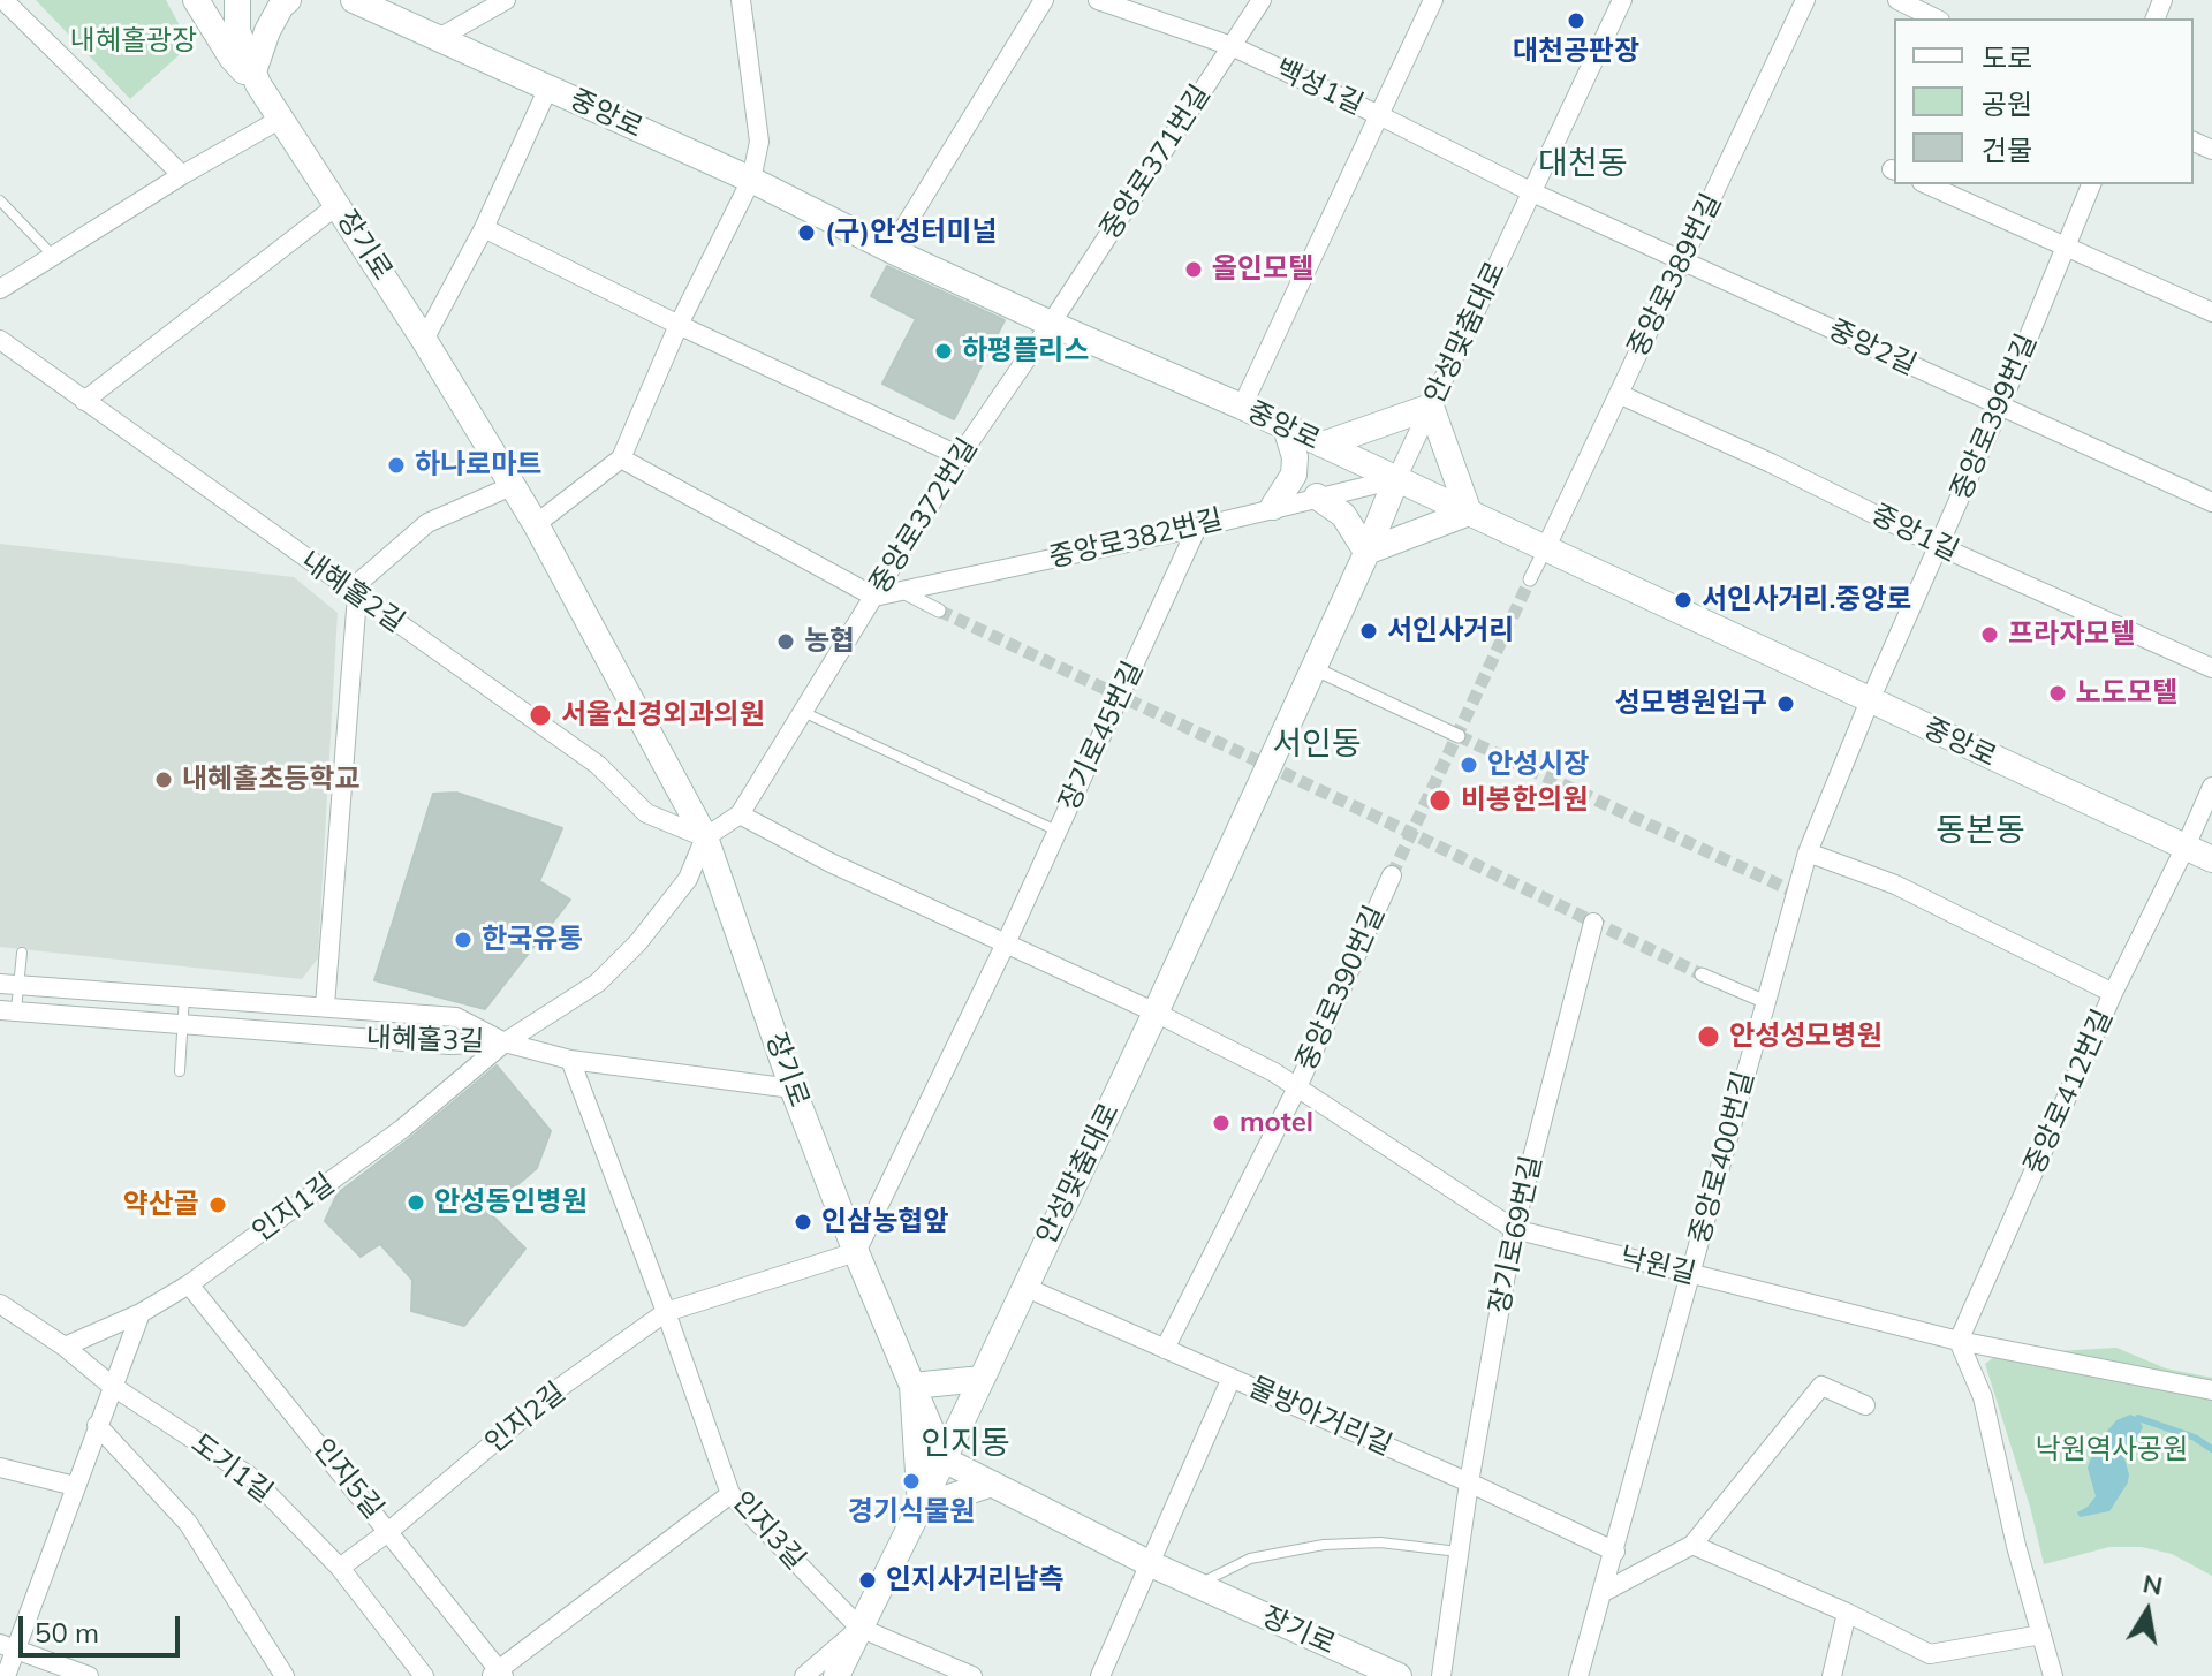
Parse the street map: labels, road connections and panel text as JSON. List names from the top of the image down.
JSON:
{
  "streets": {
    "main road": ["중앙로", "장기로", "안성맞춤대로"],
    "street": [
      "백성1길",
      "중앙로371번길",
      "중앙로389번길",
      "중앙2길",
      "중앙로399번길",
      "중앙로372번길",
      "중앙1길",
      "중앙로382번길",
      "내혜홀2길",
      "장기로45번길",
      "중앙로390번길",
      "내혜홀3길",
      "중앙로412번길",
      "중앙로400번길",
      "인지1길",
      "장기로69번길",
      "낙원길",
      "물방아거리길",
      "인지2길",
      "도기1길",
      "인지5길",
      "인지3길"
    ]
  },
  "crossings": [
    ["백성1길", "중앙로371번길"],
    ["백성1길", "안성맞춤대로"],
    ["백성1길", "중앙2길"],
    ["중앙로", "중앙로371번길"],
    ["중앙로", "중앙로389번길"],
    ["중앙로", "안성맞춤대로"],
    ["중앙로", "중앙로399번길"],
    ["중앙로", "중앙로372번길"],
    ["중앙로", "중앙로382번길"],
    ["중앙로", "중앙로412번길"],
    ["중앙로", "중앙로400번길"],
    ["중앙로371번길", "중앙로372번길"],
    ["장기로", "안성맞춤대로"],
    ["장기로", "중앙로372번길"],
    ["장기로", "내혜홀2길"],
    ["장기로", "장기로45번길"],
    ["장기로", "인지1길"],
    ["장기로", "인지2길"],
    ["중앙로389번길", "중앙2길"],
    ["중앙로389번길", "중앙1길"],
    ["안성맞춤대로", "중앙2길"],
    ["안성맞춤대로", "중앙로382번길"],
    ["안성맞춤대로", "낙원길"],
    ["안성맞춤대로", "물방아거리길"],
    ["안성맞춤대로", "인지3길"],
    ["중앙2길", "중앙로399번길"],
    ["중앙로399번길", "중앙1길"],
    ["중앙로399번길", "중앙로400번길"],
    ["중앙로372번길", "중앙로382번길"],
    ["중앙로372번길", "내혜홀2길"],
    ["중앙로372번길", "인지1길"],
    ["중앙로382번길", "장기로45번길"],
    ["내혜홀2길", "인지1길"],
    ["장기로45번길", "인지2길"],
    ["중앙로390번길", "낙원길"],
    ["중앙로390번길", "물방아거리길"],
    ["내혜홀3길", "인지1길"],
    ["중앙로412번길", "낙원길"],
    ["중앙로400번길", "낙원길"],
    ["중앙로400번길", "물방아거리길"],
    ["인지1길", "도기1길"],
    ["인지1길", "인지5길"],
    ["장기로69번길", "낙원길"],
    ["장기로69번길", "물방아거리길"],
    ["인지2길", "도기1길"],
    ["인지2길", "인지5길"],
    ["인지2길", "인지3길"]
  ],
  "districts": [
    "대천동",
    "서인동",
    "동본동",
    "인지동"
  ],
  "parks": ["내혜홀광장", "낙원역사공원"],
  "places": [
    "대천공판장",
    "(구)안성터미널",
    "올인모텔",
    "하평플리스",
    "하나로마트",
    "서인사거리.중앙로",
    "서인사거리",
    "프라자모텔",
    "농협",
    "노도모텔",
    "성모병원입구",
    "서울신경외과의원",
    "안성시장",
    "내혜홀초등학교",
    "비봉한의원",
    "한국유통",
    "안성성모병원",
    "motel",
    "안성동인병원",
    "약산골",
    "인삼농협앞",
    "경기식물원",
    "인지사거리남측"
  ],
  "legend": ["도로", "공원", "건물"],
  "scale_bar": "50 m",
  "north": "top"
}
